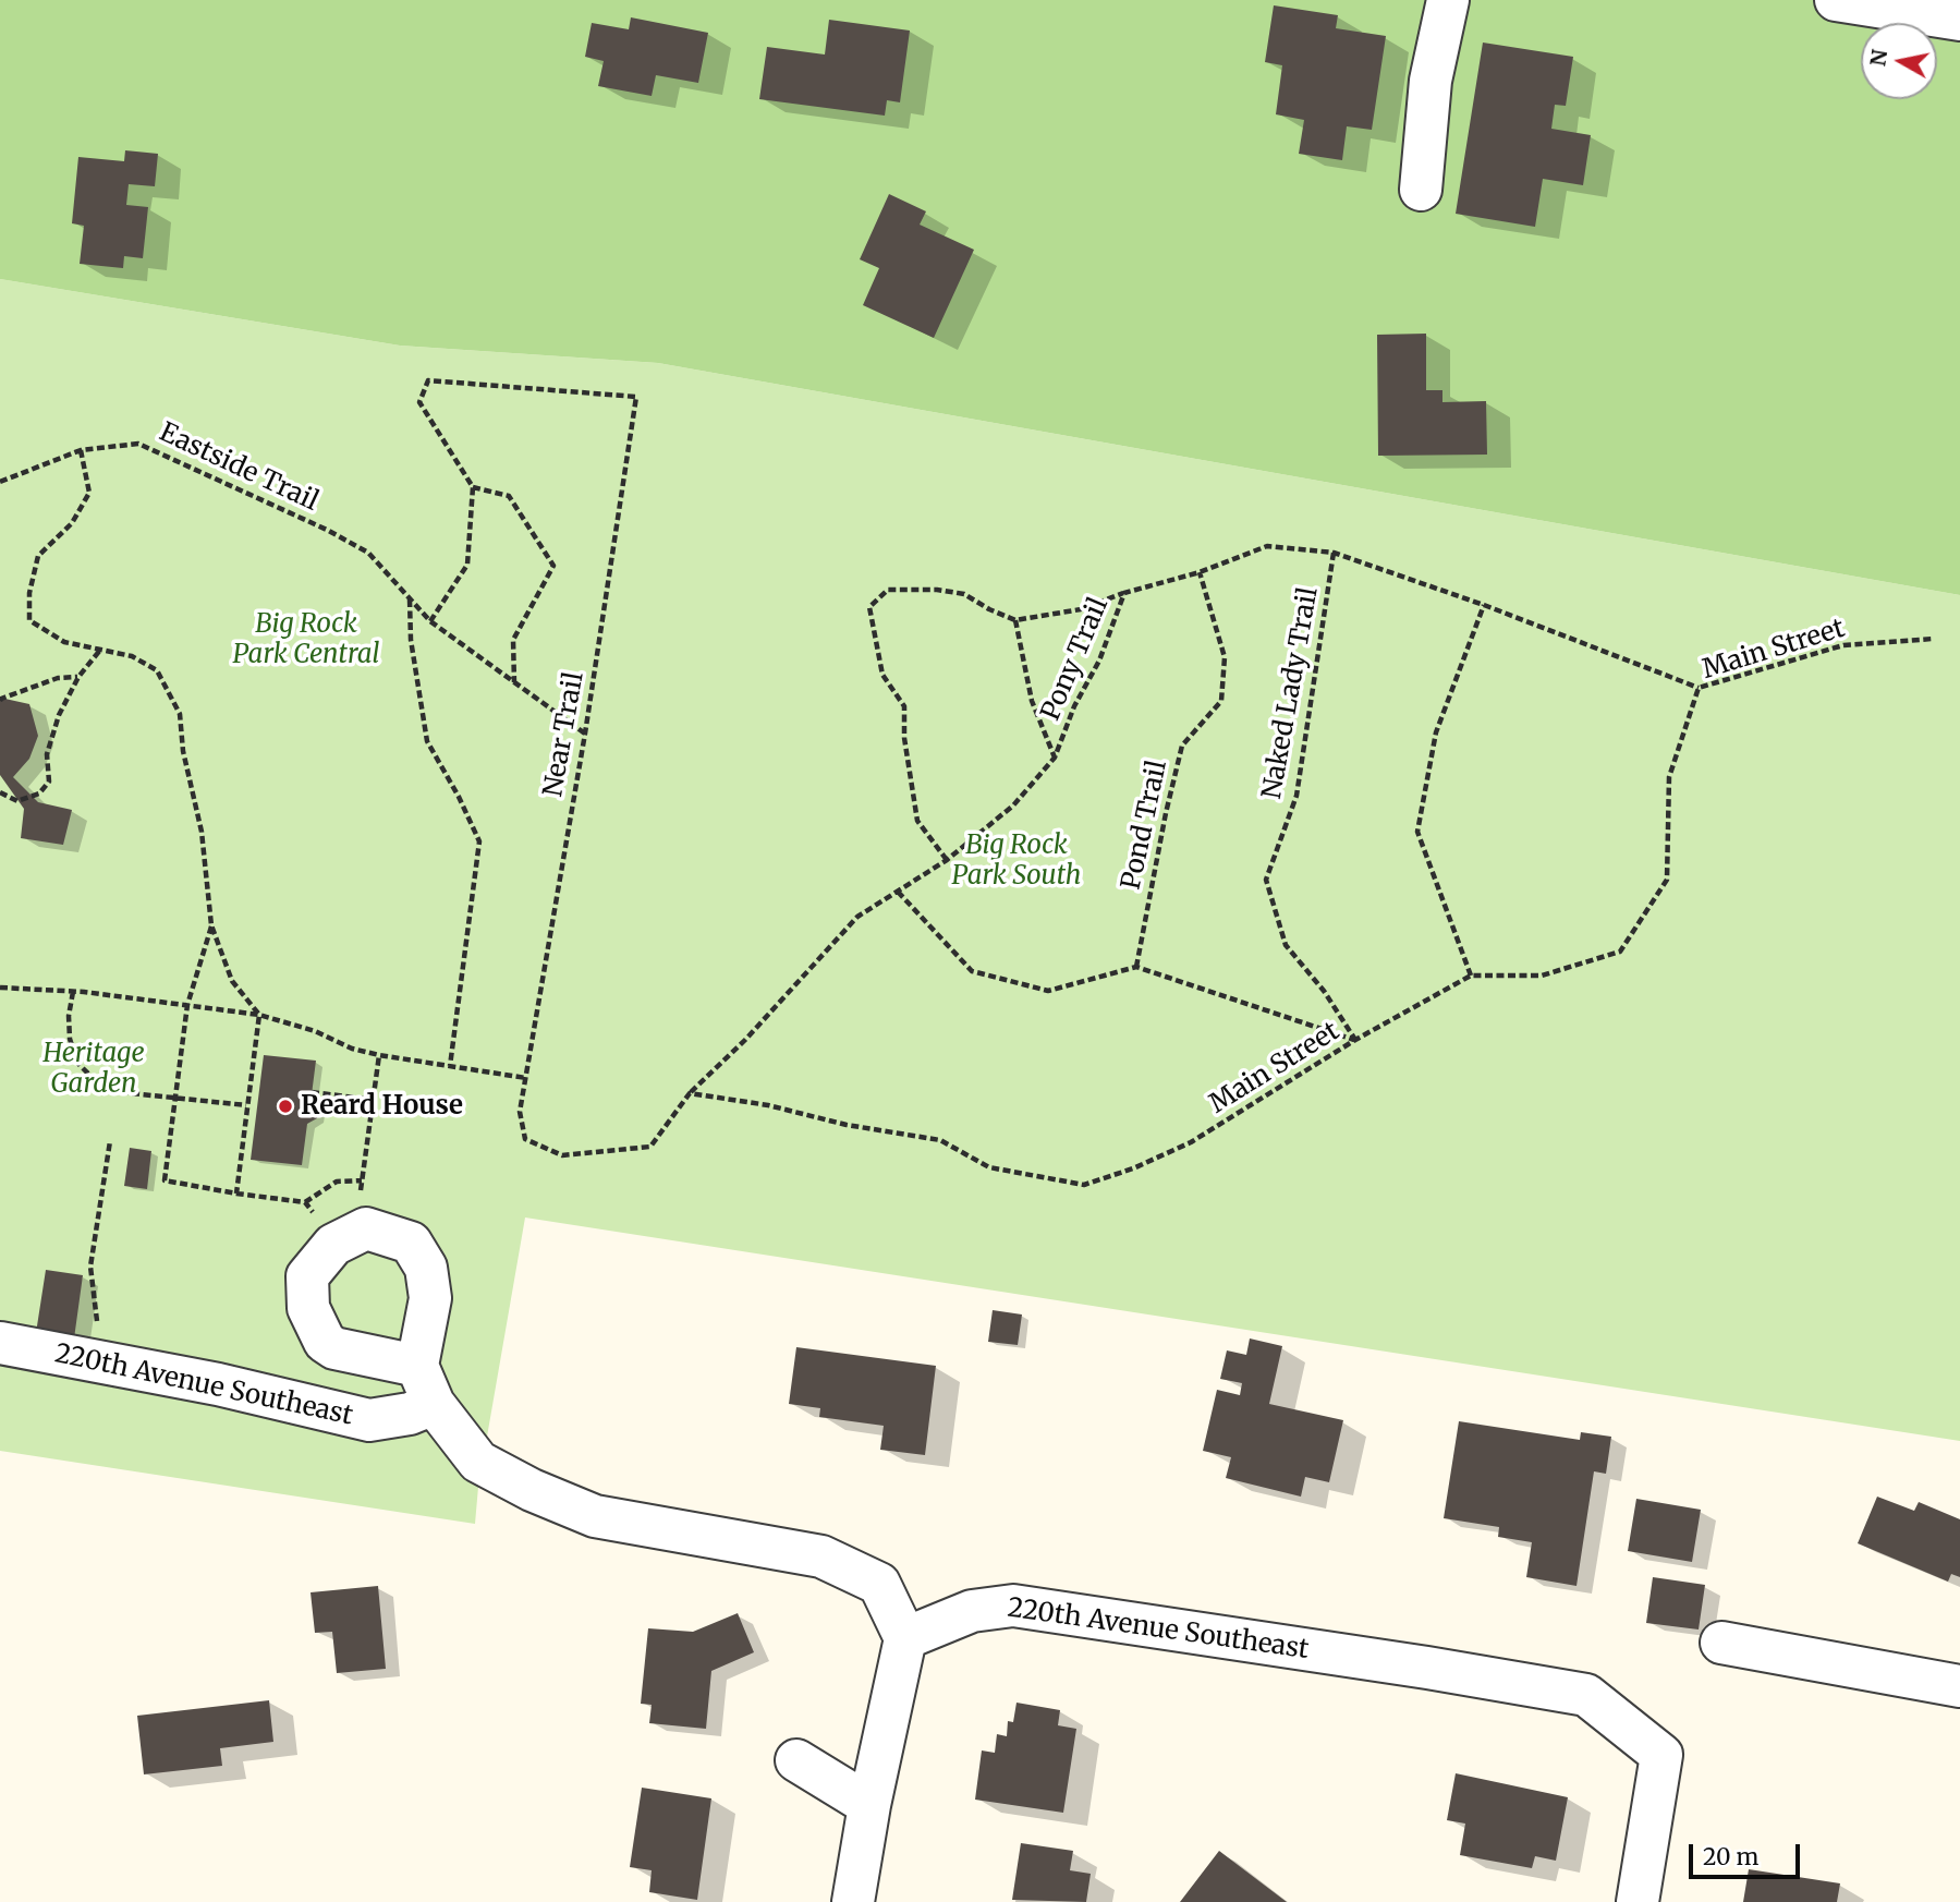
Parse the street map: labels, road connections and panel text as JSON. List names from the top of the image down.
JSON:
{
  "streets": {
    "street": ["220th Avenue Southeast"],
    "path": [
      "Eastside Trail",
      "Main Street",
      "Pony Trail",
      "Naked Lady Trail",
      "Near Trail",
      "Pond Trail"
    ]
  },
  "crossings": [
    ["Eastside Trail", "Near Trail"],
    ["Main Street", "Pony Trail"],
    ["Main Street", "Naked Lady Trail"],
    ["Pony Trail", "Naked Lady Trail"],
    ["Pony Trail", "Pond Trail"]
  ],
  "parks": ["Big Rock Park Central", "Big Rock Park South", "Heritage Garden"],
  "places": ["Reard House"],
  "scale_bar": "20 m",
  "north": "left"
}
